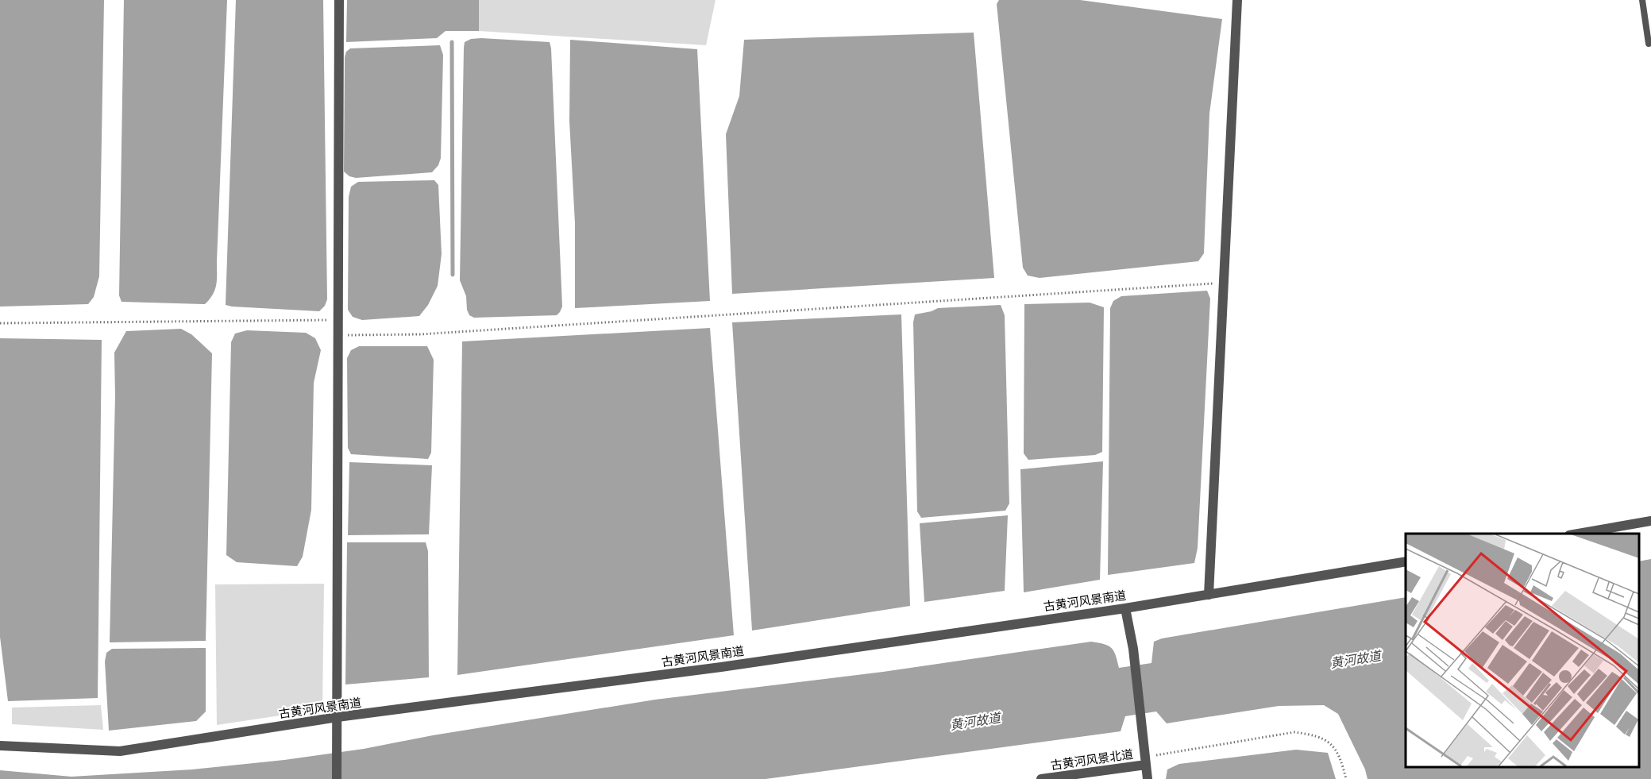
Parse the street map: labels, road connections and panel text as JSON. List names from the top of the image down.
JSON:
{
  "streets": {
    "street": ["古黄河风景南道", "古黄河风景北道"]
  },
  "water": ["黄河故道"]
}
